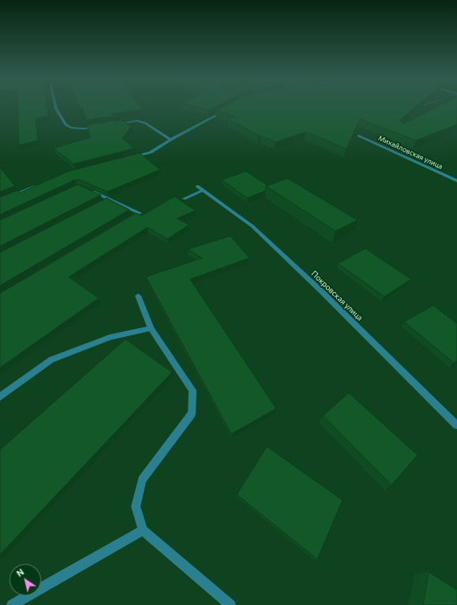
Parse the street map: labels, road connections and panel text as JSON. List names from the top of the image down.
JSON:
{
  "streets": {
    "street": ["Михайловская улица", "Покровская улица"]
  },
  "north": "top left"
}
